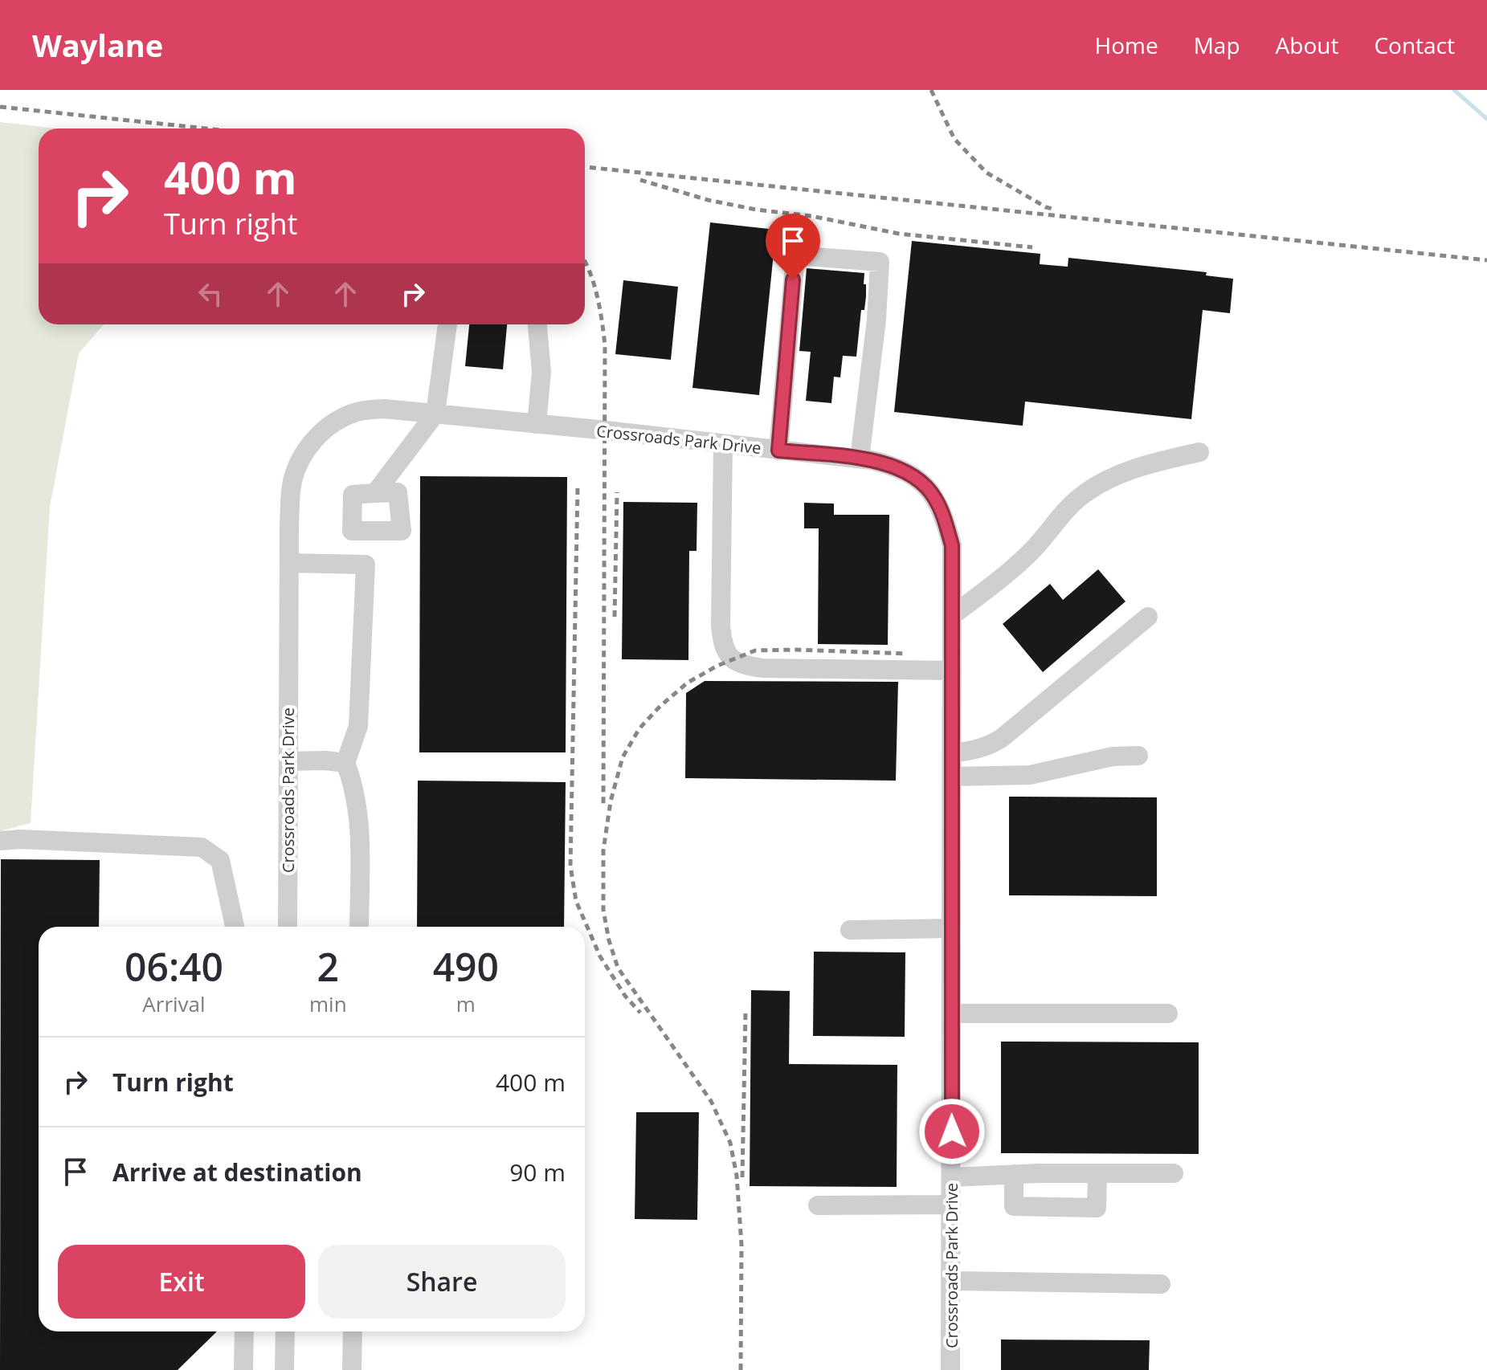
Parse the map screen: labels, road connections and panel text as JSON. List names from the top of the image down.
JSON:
{
  "streets": {
    "street": ["Crossroads Park Drive"]
  },
  "page": {
    "header": "Waylane",
    "nav": [
      "Home",
      "Map",
      "About",
      "Contact"
    ],
    "turn": ["400 m", "Turn right"],
    "eta": [
      "06:40",
      "Arrival",
      "2",
      "min",
      "490",
      "m"
    ],
    "list": [
      {
        "name": "Turn right",
        "value": "400 m"
      },
      {
        "name": "Arrive at destination",
        "value": "90 m"
      }
    ],
    "buttons": ["Exit", "Share"]
  }
}
